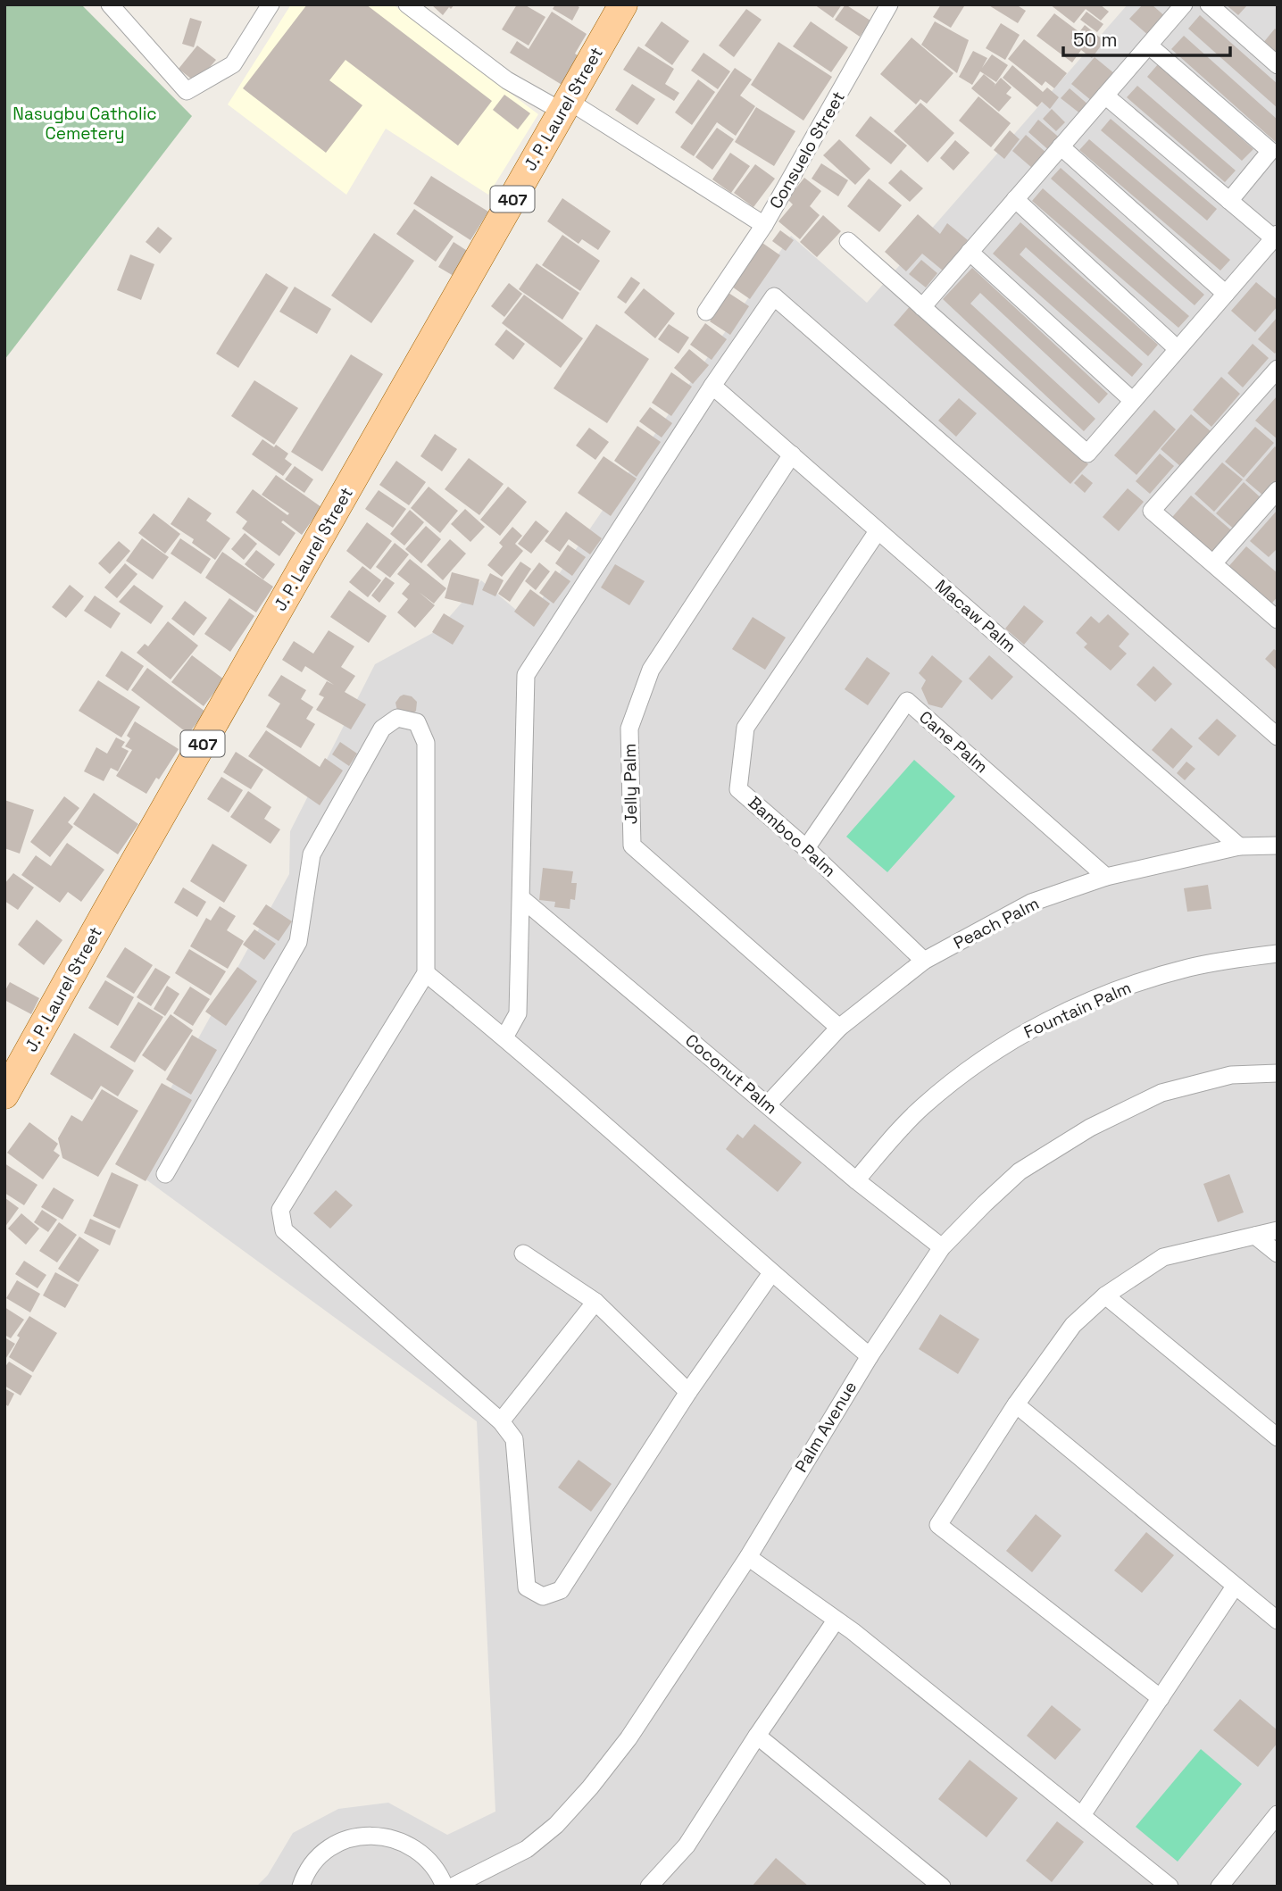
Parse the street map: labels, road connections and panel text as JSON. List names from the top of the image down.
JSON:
{
  "streets": {
    "main road": ["J. P. Laurel Street", "407"],
    "street": [
      "Consuelo Street",
      "Macaw Palm",
      "Cane Palm",
      "Jelly Palm",
      "Bamboo Palm",
      "Peach Palm",
      "Fountain Palm",
      "Coconut Palm",
      "Palm Avenue"
    ]
  },
  "crossings": [
    ["J. P. Laurel Street", "Consuelo Street"],
    ["Macaw Palm", "Jelly Palm"],
    ["Macaw Palm", "Bamboo Palm"],
    ["Macaw Palm", "Peach Palm"],
    ["Cane Palm", "Bamboo Palm"],
    ["Cane Palm", "Peach Palm"],
    ["Jelly Palm", "Peach Palm"],
    ["Bamboo Palm", "Peach Palm"],
    ["Peach Palm", "Coconut Palm"],
    ["Fountain Palm", "Coconut Palm"],
    ["Coconut Palm", "Palm Avenue"]
  ],
  "parks": ["Nasugbu Catholic Cemetery"],
  "scale_bar": "50 m"
}
